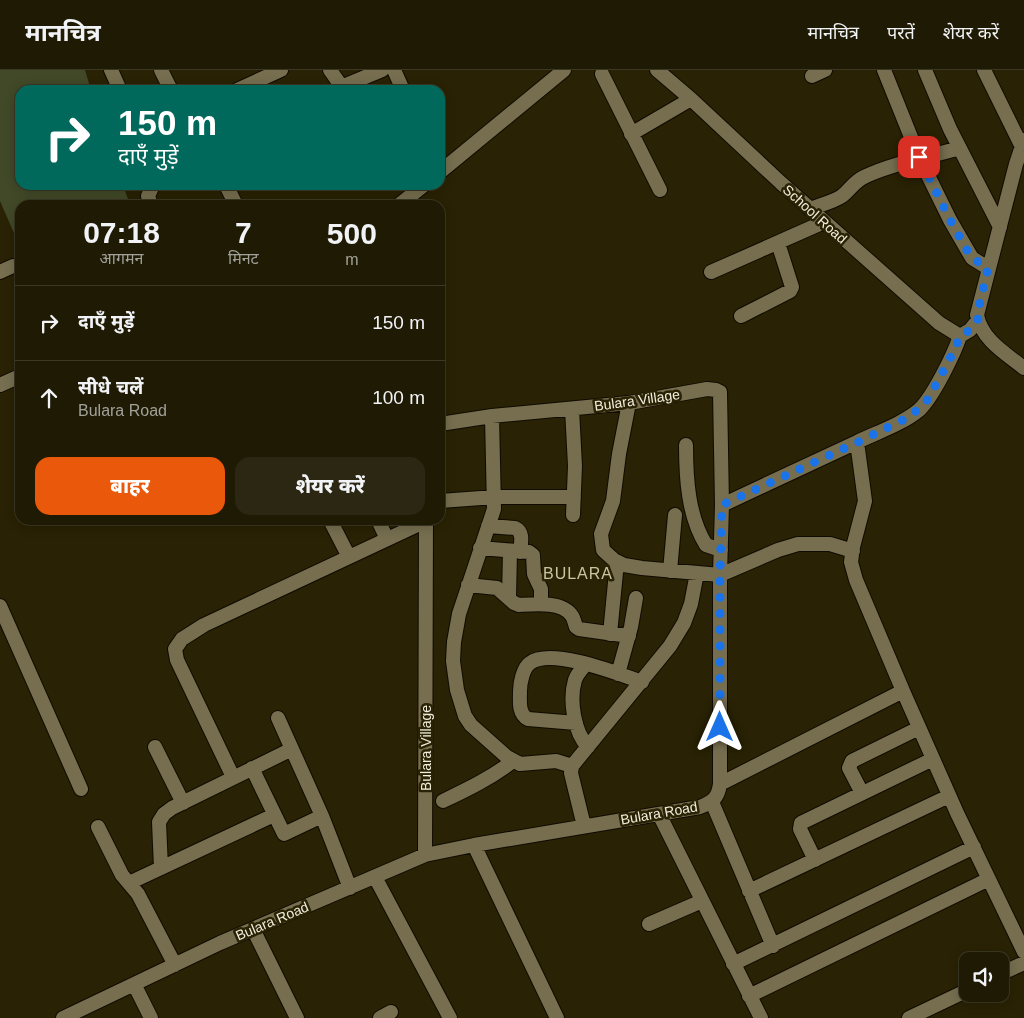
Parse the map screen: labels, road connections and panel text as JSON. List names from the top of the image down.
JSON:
{
  "streets": {
    "street": ["School Road", "Bulara Village", "Bulara Road"]
  },
  "crossings": [
    ["Bulara Village", "Bulara Road"]
  ],
  "districts": ["BULARA"],
  "page": {
    "header": "मानचित्र",
    "nav": ["मानचित्र", "परतें", "शेयर करें"],
    "turn": ["150 m", "दाएँ मुड़ें"],
    "eta": [
      "07:18",
      "आगमन",
      "7",
      "मिनट",
      "500",
      "m"
    ],
    "list": [
      {
        "name": "दाएँ मुड़ें",
        "value": "150 m"
      },
      {
        "name": "सीधे चलें",
        "note": "Bulara Road",
        "value": "100 m"
      }
    ],
    "buttons": ["बाहर", "शेयर करें"]
  }
}
